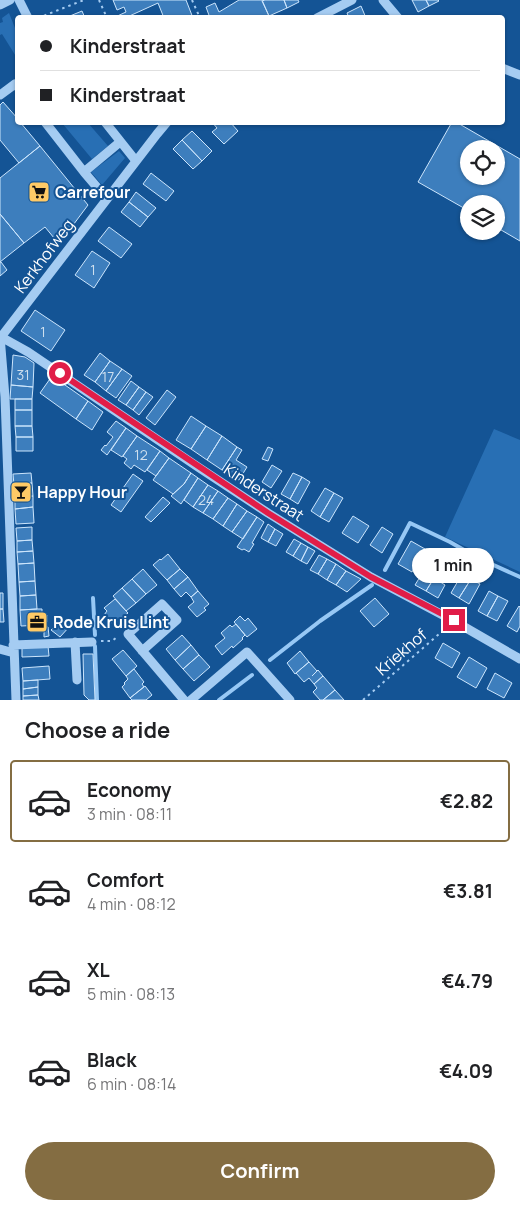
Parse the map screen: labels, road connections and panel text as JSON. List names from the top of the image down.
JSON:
{
  "streets": {
    "street": ["Kerkhofweg", "Kinderstraat"],
    "path": ["Kriekhof"]
  },
  "crossings": [
    ["Kerkhofweg", "Kinderstraat"],
    ["Kinderstraat", "Kriekhof"]
  ],
  "places": {
    "supermarket": ["Carrefour"],
    "bar": ["Happy Hour"],
    "office": ["Rode Kruis Lint"]
  },
  "house_numbers": [
    "1",
    "1",
    "31",
    "17",
    "12",
    "24"
  ],
  "page": {
    "banner": ["Kinderstraat", "Kinderstraat"],
    "bubble": "1 min",
    "heading": "Choose a ride",
    "list": [
      {
        "name": "Economy",
        "note": "3 min · 08:11",
        "value": "€2.82"
      },
      {
        "name": "Comfort",
        "note": "4 min · 08:12",
        "value": "€3.81"
      },
      {
        "name": "XL",
        "note": "5 min · 08:13",
        "value": "€4.79"
      },
      {
        "name": "Black",
        "note": "6 min · 08:14",
        "value": "€4.09"
      }
    ],
    "buttons": "Confirm"
  }
}
